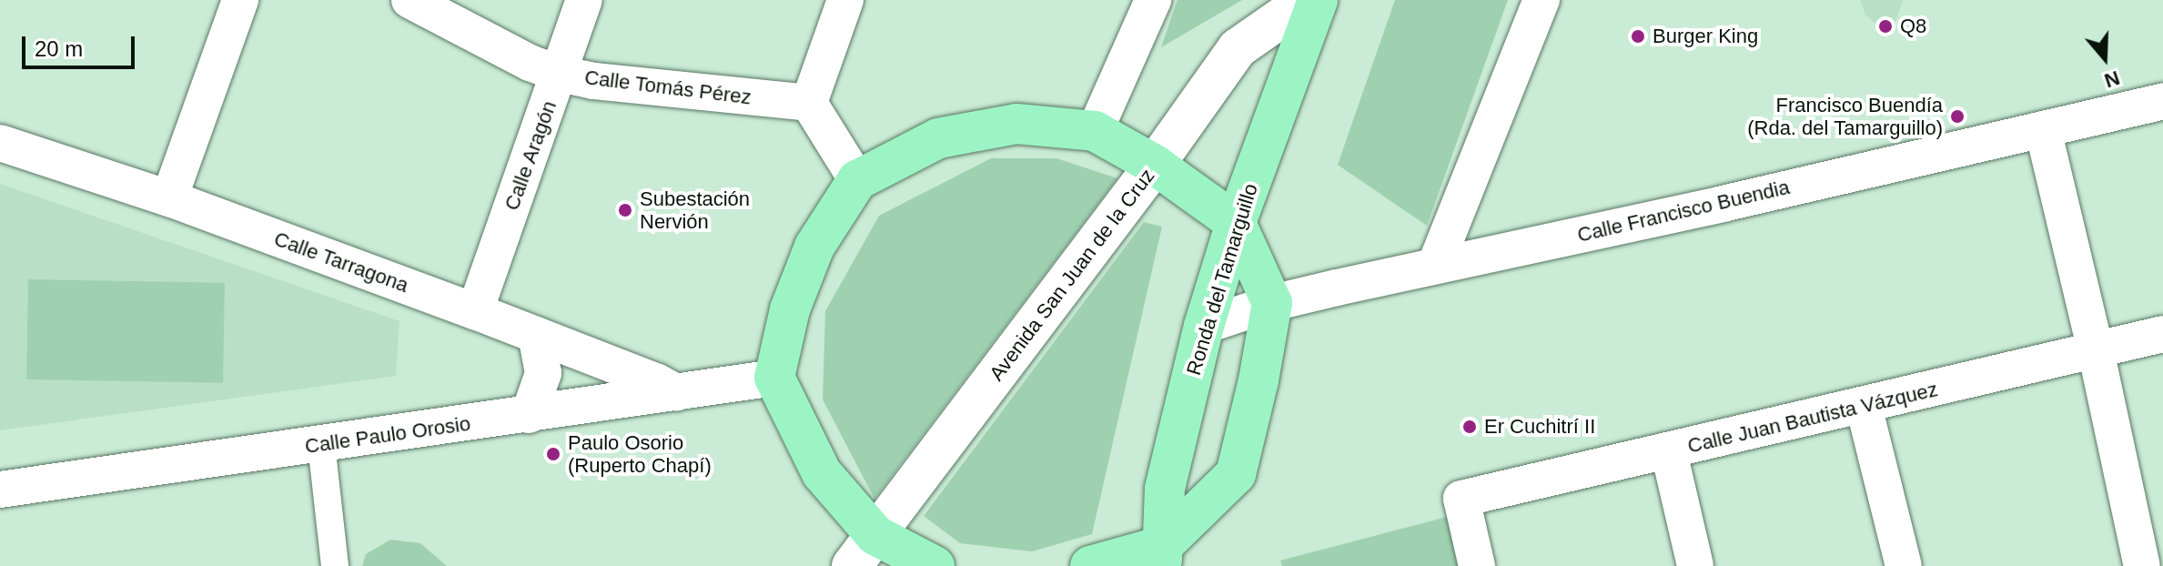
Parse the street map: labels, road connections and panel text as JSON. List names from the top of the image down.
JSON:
{
  "streets": {
    "main road": ["Ronda del Tamarguillo"],
    "street": [
      "Calle Tomás Pérez",
      "Calle Aragón",
      "Calle Francisco Buendia",
      "Calle Tarragona",
      "Avenida San Juan de la Cruz",
      "Calle Juan Bautista Vázquez",
      "Calle Paulo Orosio"
    ]
  },
  "crossings": [
    ["Calle Tomás Pérez", "Calle Aragón"],
    ["Calle Aragón", "Calle Tarragona"],
    ["Calle Francisco Buendia", "Ronda del Tamarguillo"],
    ["Calle Tarragona", "Calle Paulo Orosio"]
  ],
  "places": [
    "Q8",
    "Burger King",
    "Francisco Buendía (Rda. del Tamarguillo)",
    "Subestación Nervión",
    "Er Cuchitrí II",
    "Paulo Osorio (Ruperto Chapí)"
  ],
  "scale_bar": "20 m",
  "north": "bottom"
}
